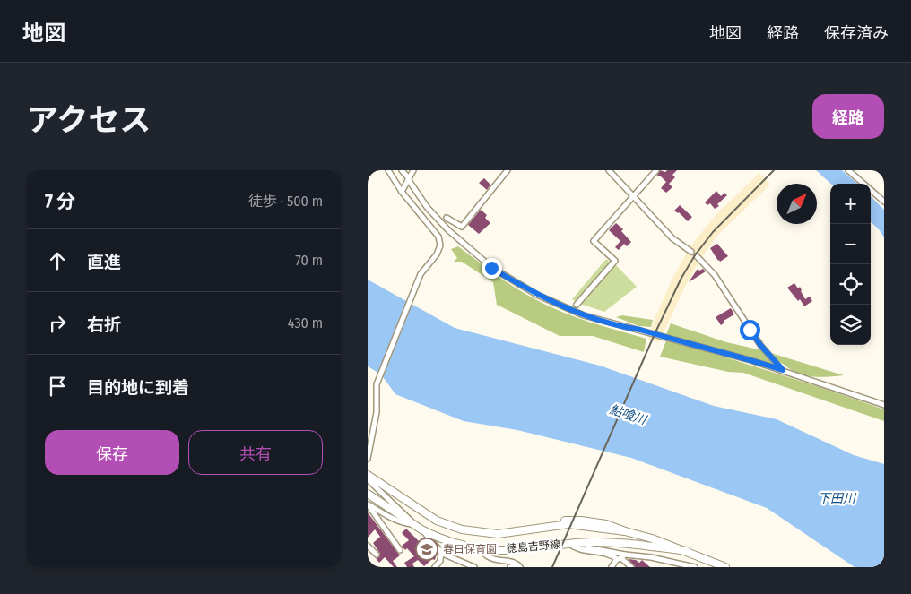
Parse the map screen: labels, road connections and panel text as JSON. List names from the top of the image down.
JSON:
{
  "streets": {
    "main road": ["徳島吉野線"]
  },
  "water": ["鮎喰川", "下田川"],
  "places": {
    "school or university": ["春日保育園"]
  },
  "north": "top right",
  "page": {
    "header": "地図",
    "nav": ["地図", "経路", "保存済み"],
    "title": "アクセス",
    "buttons": [
      "経路",
      ["保存", "共有"]
    ],
    "heading": ["7 分", "徒歩 · 500 m"],
    "map_buttons": ["+", "−"],
    "list": [
      ["直進", "70 m"],
      ["右折", "430 m"],
      "目的地に到着"
    ]
  }
}
